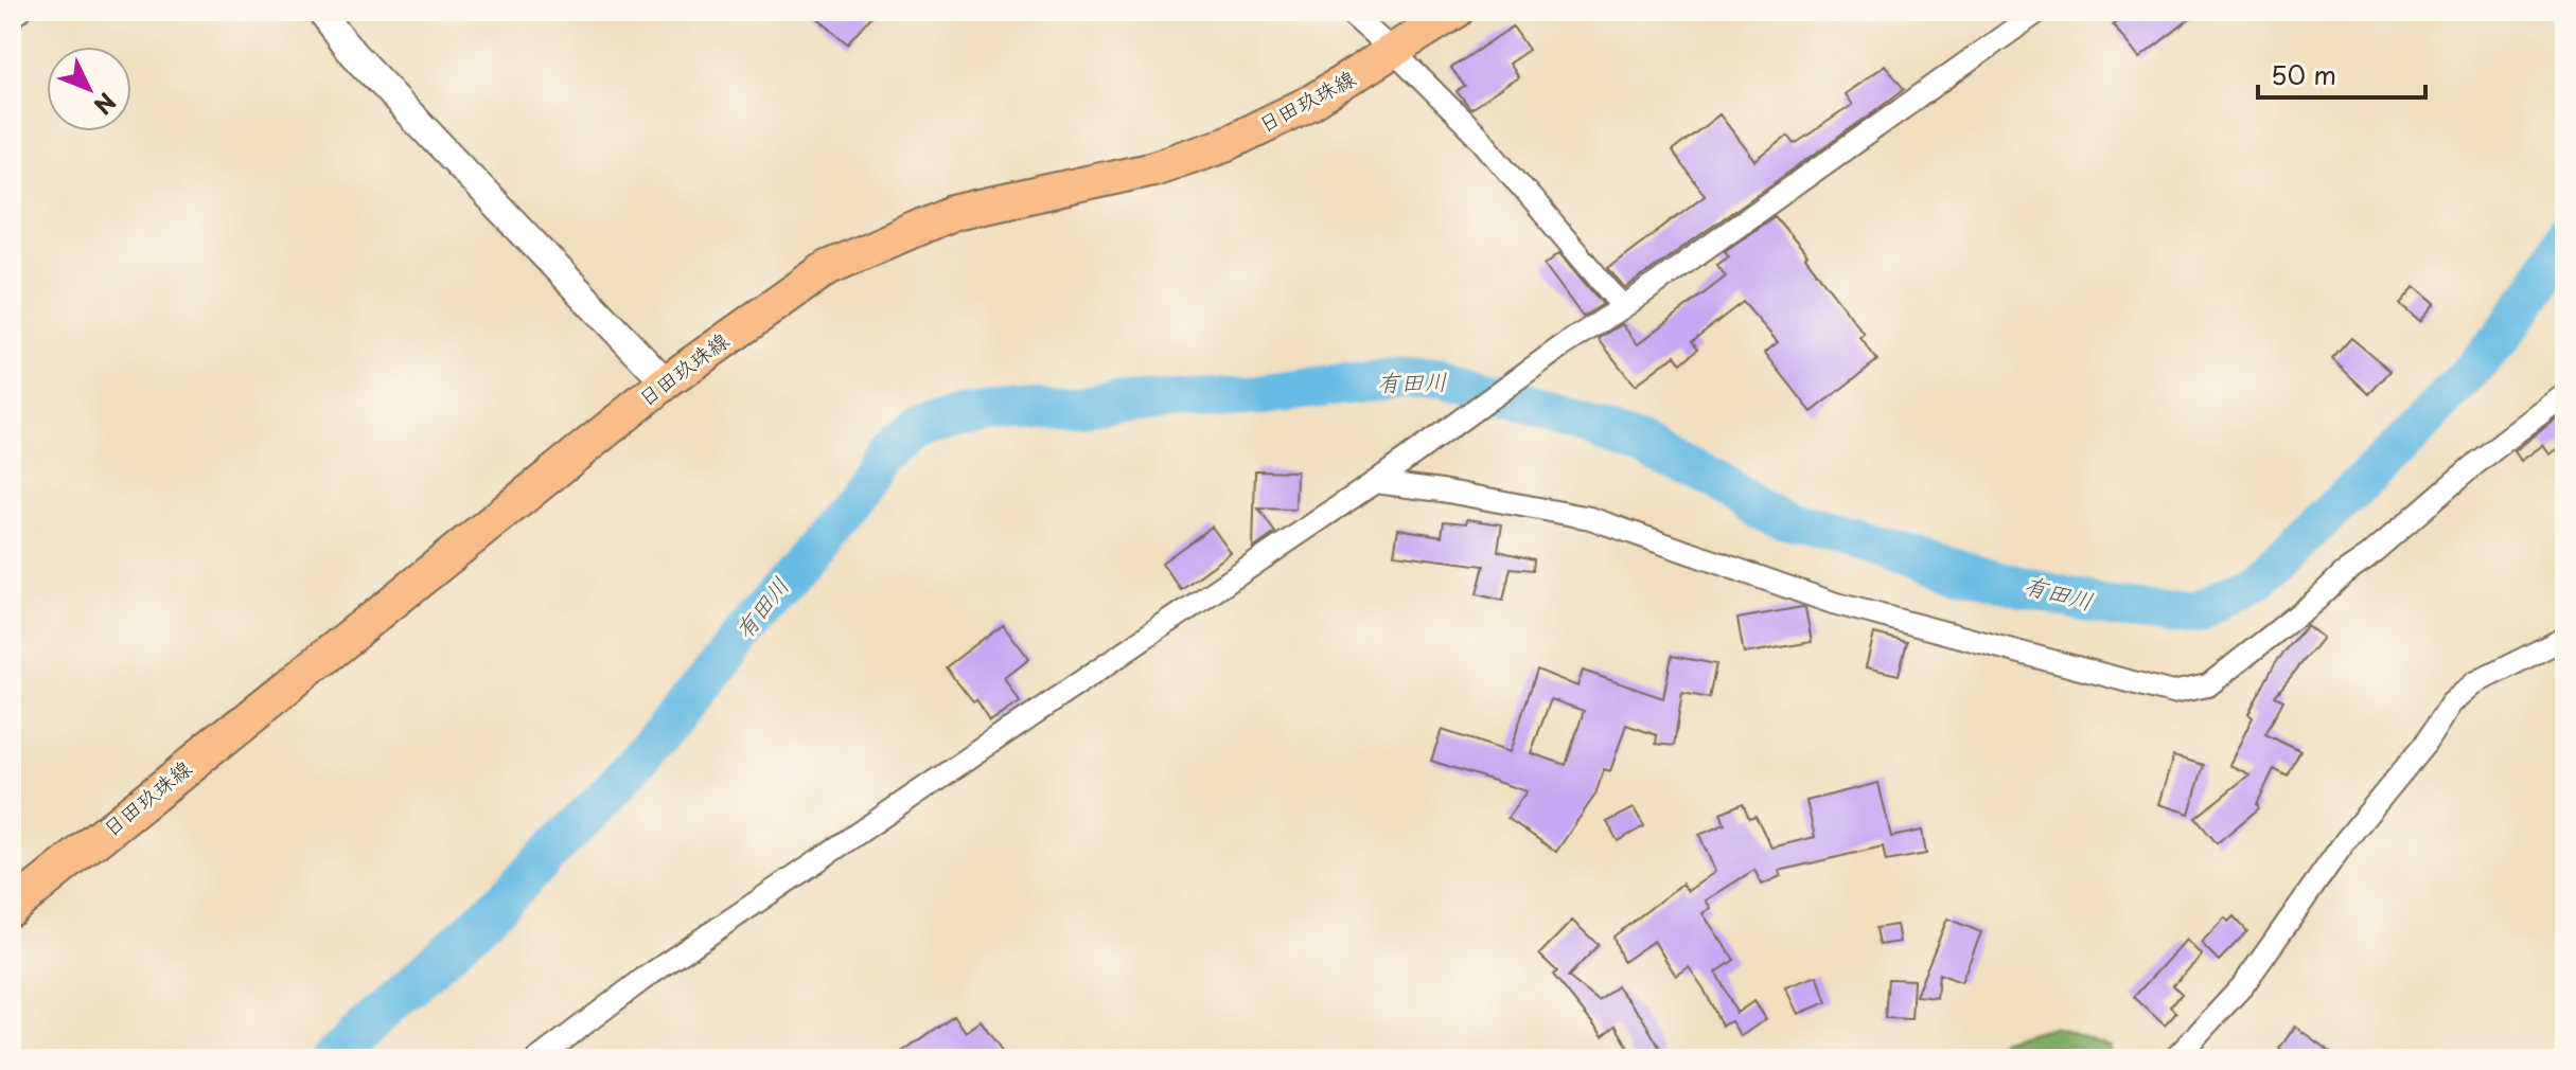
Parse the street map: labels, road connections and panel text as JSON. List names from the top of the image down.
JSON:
{
  "streets": {
    "main road": ["日田玖珠線"]
  },
  "water": ["有田川"],
  "scale_bar": "50 m",
  "north": "bottom right"
}
